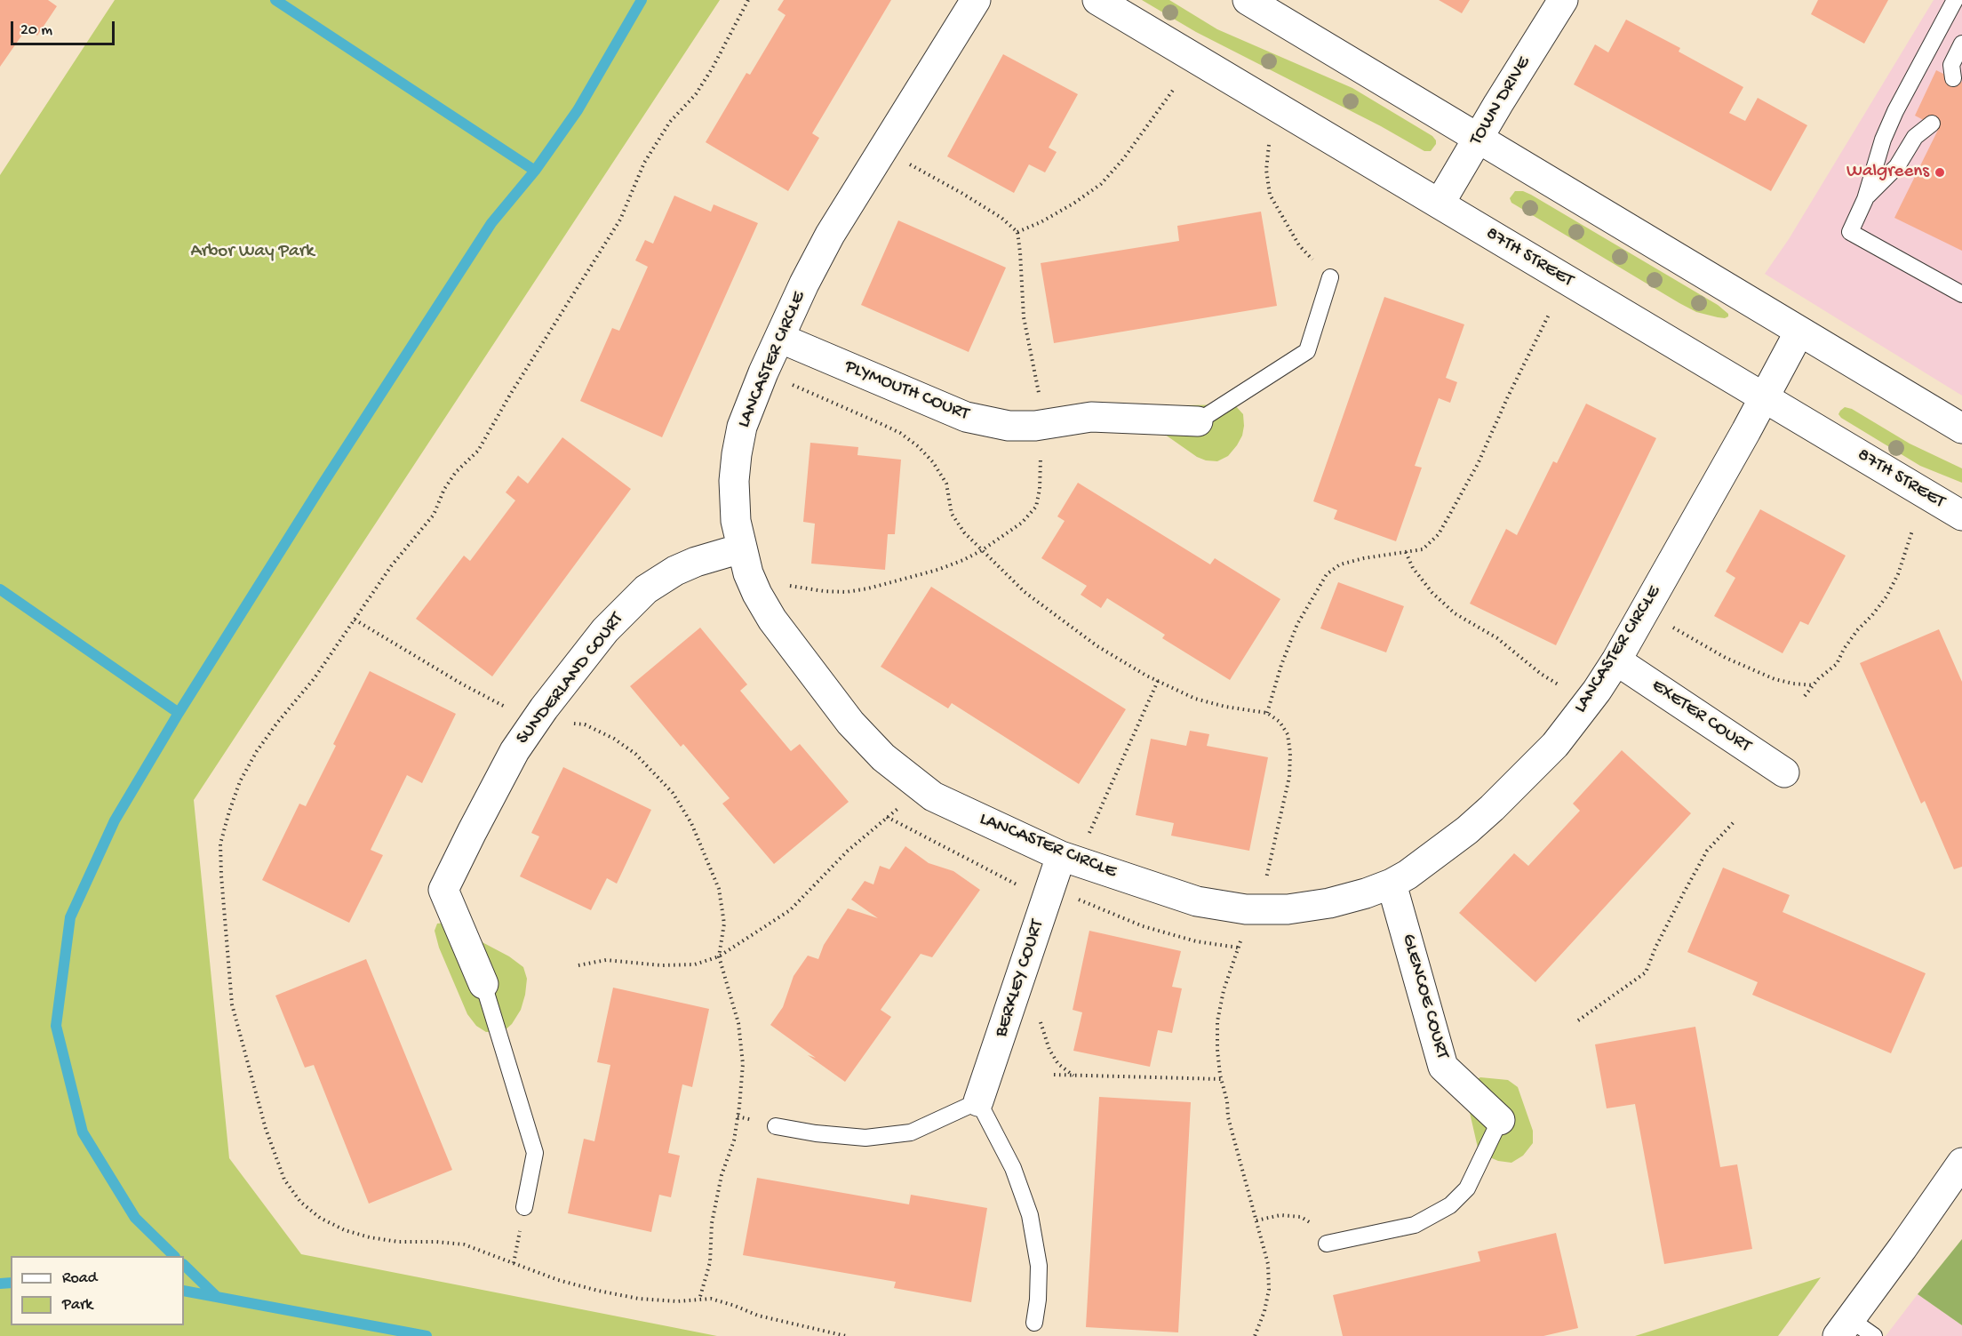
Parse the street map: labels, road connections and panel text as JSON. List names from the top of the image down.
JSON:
{
  "streets": {
    "street": [
      "TOWN DRIVE",
      "87TH STREET",
      "LANCASTER CIRCLE",
      "PLYMOUTH COURT",
      "SUNDERLAND COURT",
      "EXETER COURT",
      "BERKLEY COURT",
      "GLENCOE COURT"
    ]
  },
  "crossings": [
    ["TOWN DRIVE", "87TH STREET"],
    ["87TH STREET", "LANCASTER CIRCLE"],
    ["LANCASTER CIRCLE", "PLYMOUTH COURT"],
    ["LANCASTER CIRCLE", "SUNDERLAND COURT"],
    ["LANCASTER CIRCLE", "EXETER COURT"],
    ["LANCASTER CIRCLE", "BERKLEY COURT"],
    ["LANCASTER CIRCLE", "GLENCOE COURT"]
  ],
  "parks": ["Arbor Way Park"],
  "places": ["Walgreens"],
  "legend": ["Road", "Park"],
  "scale_bar": "20 m"
}
